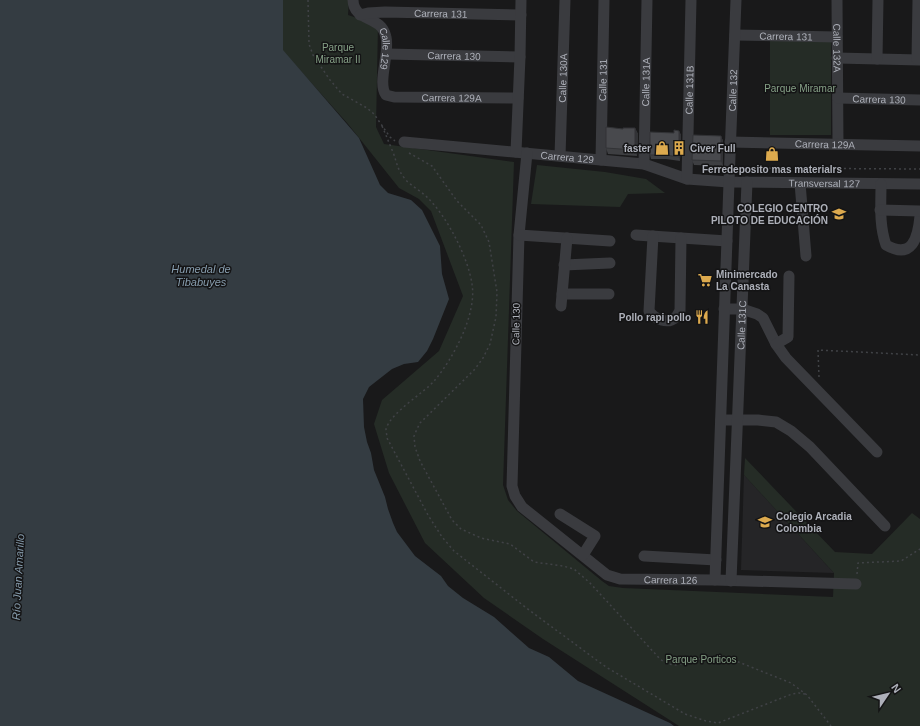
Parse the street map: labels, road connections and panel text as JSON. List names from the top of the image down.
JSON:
{
  "streets": {
    "street": [
      "Carrera 131",
      "Calle 132A",
      "Calle 129",
      "Carrera 130",
      "Calle 130A",
      "Calle 131",
      "Calle 131A",
      "Calle 131B",
      "Calle 132",
      "Carrera 129A",
      "Carrera 129",
      "Transversal 127",
      "Calle 130",
      "Calle 131C",
      "Carrera 126"
    ]
  },
  "crossings": [
    ["Carrera 131", "Calle 132A"],
    ["Carrera 131", "Calle 129"],
    ["Carrera 131", "Calle 132"],
    ["Carrera 131", "Calle 130"],
    ["Calle 132A", "Carrera 130"],
    ["Calle 132A", "Carrera 129A"],
    ["Calle 129", "Carrera 130"],
    ["Calle 129", "Carrera 129A"],
    ["Carrera 130", "Calle 130"],
    ["Calle 130A", "Carrera 129"],
    ["Calle 131", "Carrera 129"],
    ["Calle 131A", "Carrera 129"],
    ["Calle 131B", "Carrera 129"],
    ["Calle 132", "Carrera 129A"],
    ["Calle 132", "Carrera 129"],
    ["Calle 132", "Transversal 127"],
    ["Calle 132", "Calle 131C"],
    ["Carrera 129A", "Calle 130"],
    ["Carrera 129", "Transversal 127"],
    ["Carrera 129", "Calle 130"],
    ["Carrera 129", "Calle 131C"],
    ["Transversal 127", "Calle 131C"],
    ["Calle 130", "Carrera 126"],
    ["Calle 131C", "Carrera 126"]
  ],
  "water": ["Humedal de Tibabuyes", "Río Juan Amarillo"],
  "parks": ["Parque Miramar II", "Parque Miramar", "Parque Porticos"],
  "places": {
    "shop": ["faster", "Ferredeposito mas materialrs"],
    "building": ["Civer Full"],
    "school or university": ["COLEGIO CENTRO PILOTO DE EDUCACIÓN", "Colegio Arcadia Colombia"],
    "supermarket": ["Minimercado La Canasta"],
    "restaurant": ["Pollo rapi pollo"]
  },
  "north": "top right"
}
